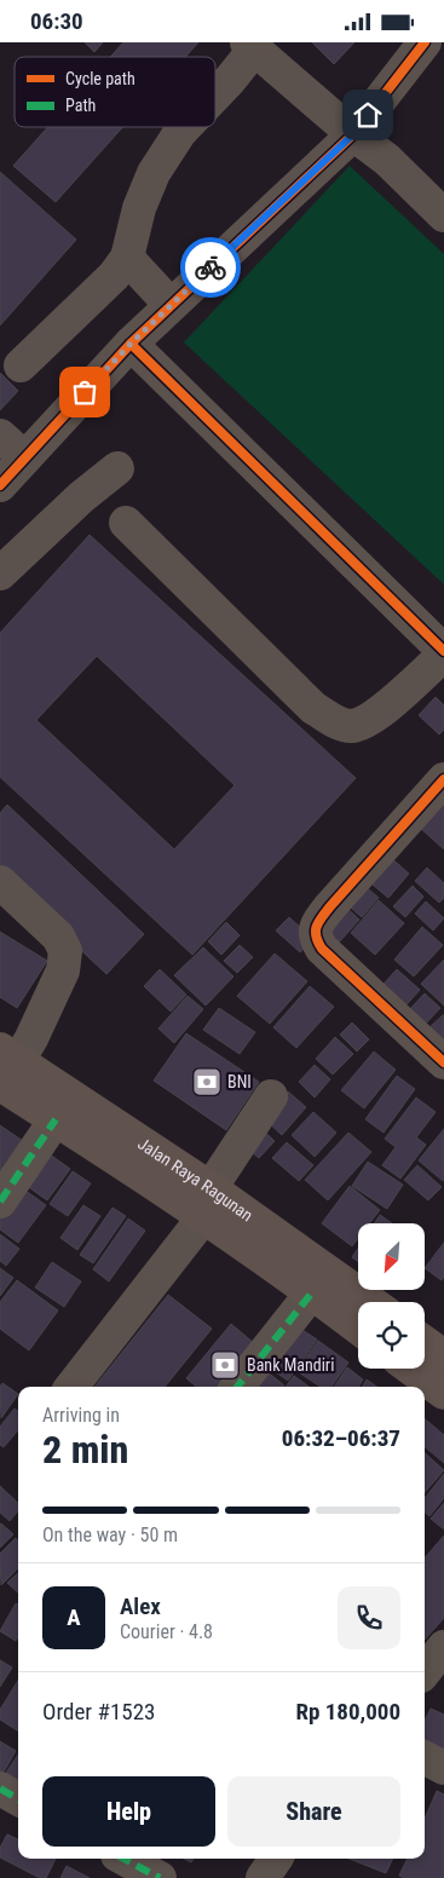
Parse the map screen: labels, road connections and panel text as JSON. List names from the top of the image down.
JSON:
{
  "streets": {
    "main road": ["Jalan Raya Ragunan"]
  },
  "places": {
    "bank": ["BNI", "Bank Mandiri"]
  },
  "legend": ["Cycle path", "Path"],
  "north": "bottom left",
  "page": {
    "status": "06:30",
    "heading": ["2 min", "Arriving in", "06:32–06:37"],
    "panel": [
      "Alex",
      "Courier · 4.8",
      "Order #1523",
      "Rp 180,000"
    ],
    "bar": "On the way · 50 m",
    "round": "A",
    "buttons": ["Help", "Share"]
  }
}
